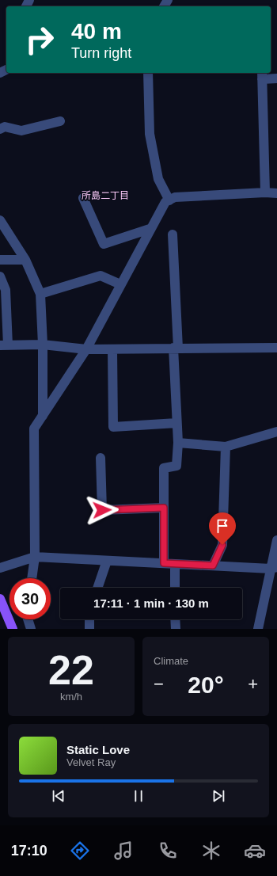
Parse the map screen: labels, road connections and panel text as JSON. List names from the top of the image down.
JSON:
{
  "districts": ["所島二丁目"],
  "page": {
    "turn": ["40 m", "Turn right"],
    "limit": "30",
    "trip": "17:11 · 1 min · 130 m",
    "tile": [
      ["22", "km/h"],
      "Climate"
    ],
    "heat": ["−", "20°", "+"],
    "song": ["Static Love", "Velvet Ray"],
    "tabs": "17:10"
  }
}
